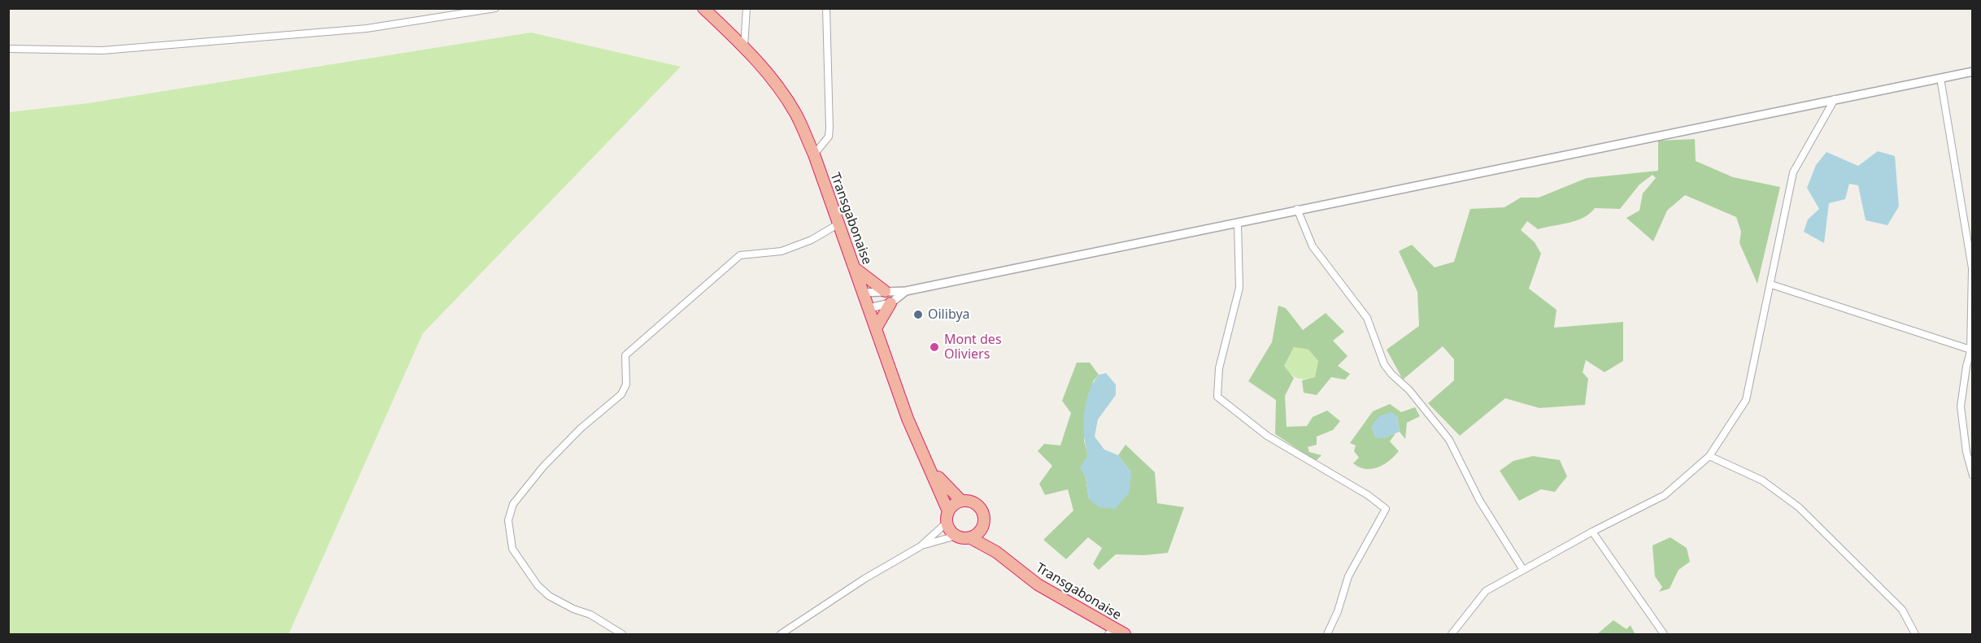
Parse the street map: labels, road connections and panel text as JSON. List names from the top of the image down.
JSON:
{
  "streets": {
    "highway": ["Transgabonaise"]
  },
  "places": ["Oilibya", "Mont des Oliviers"]
}
